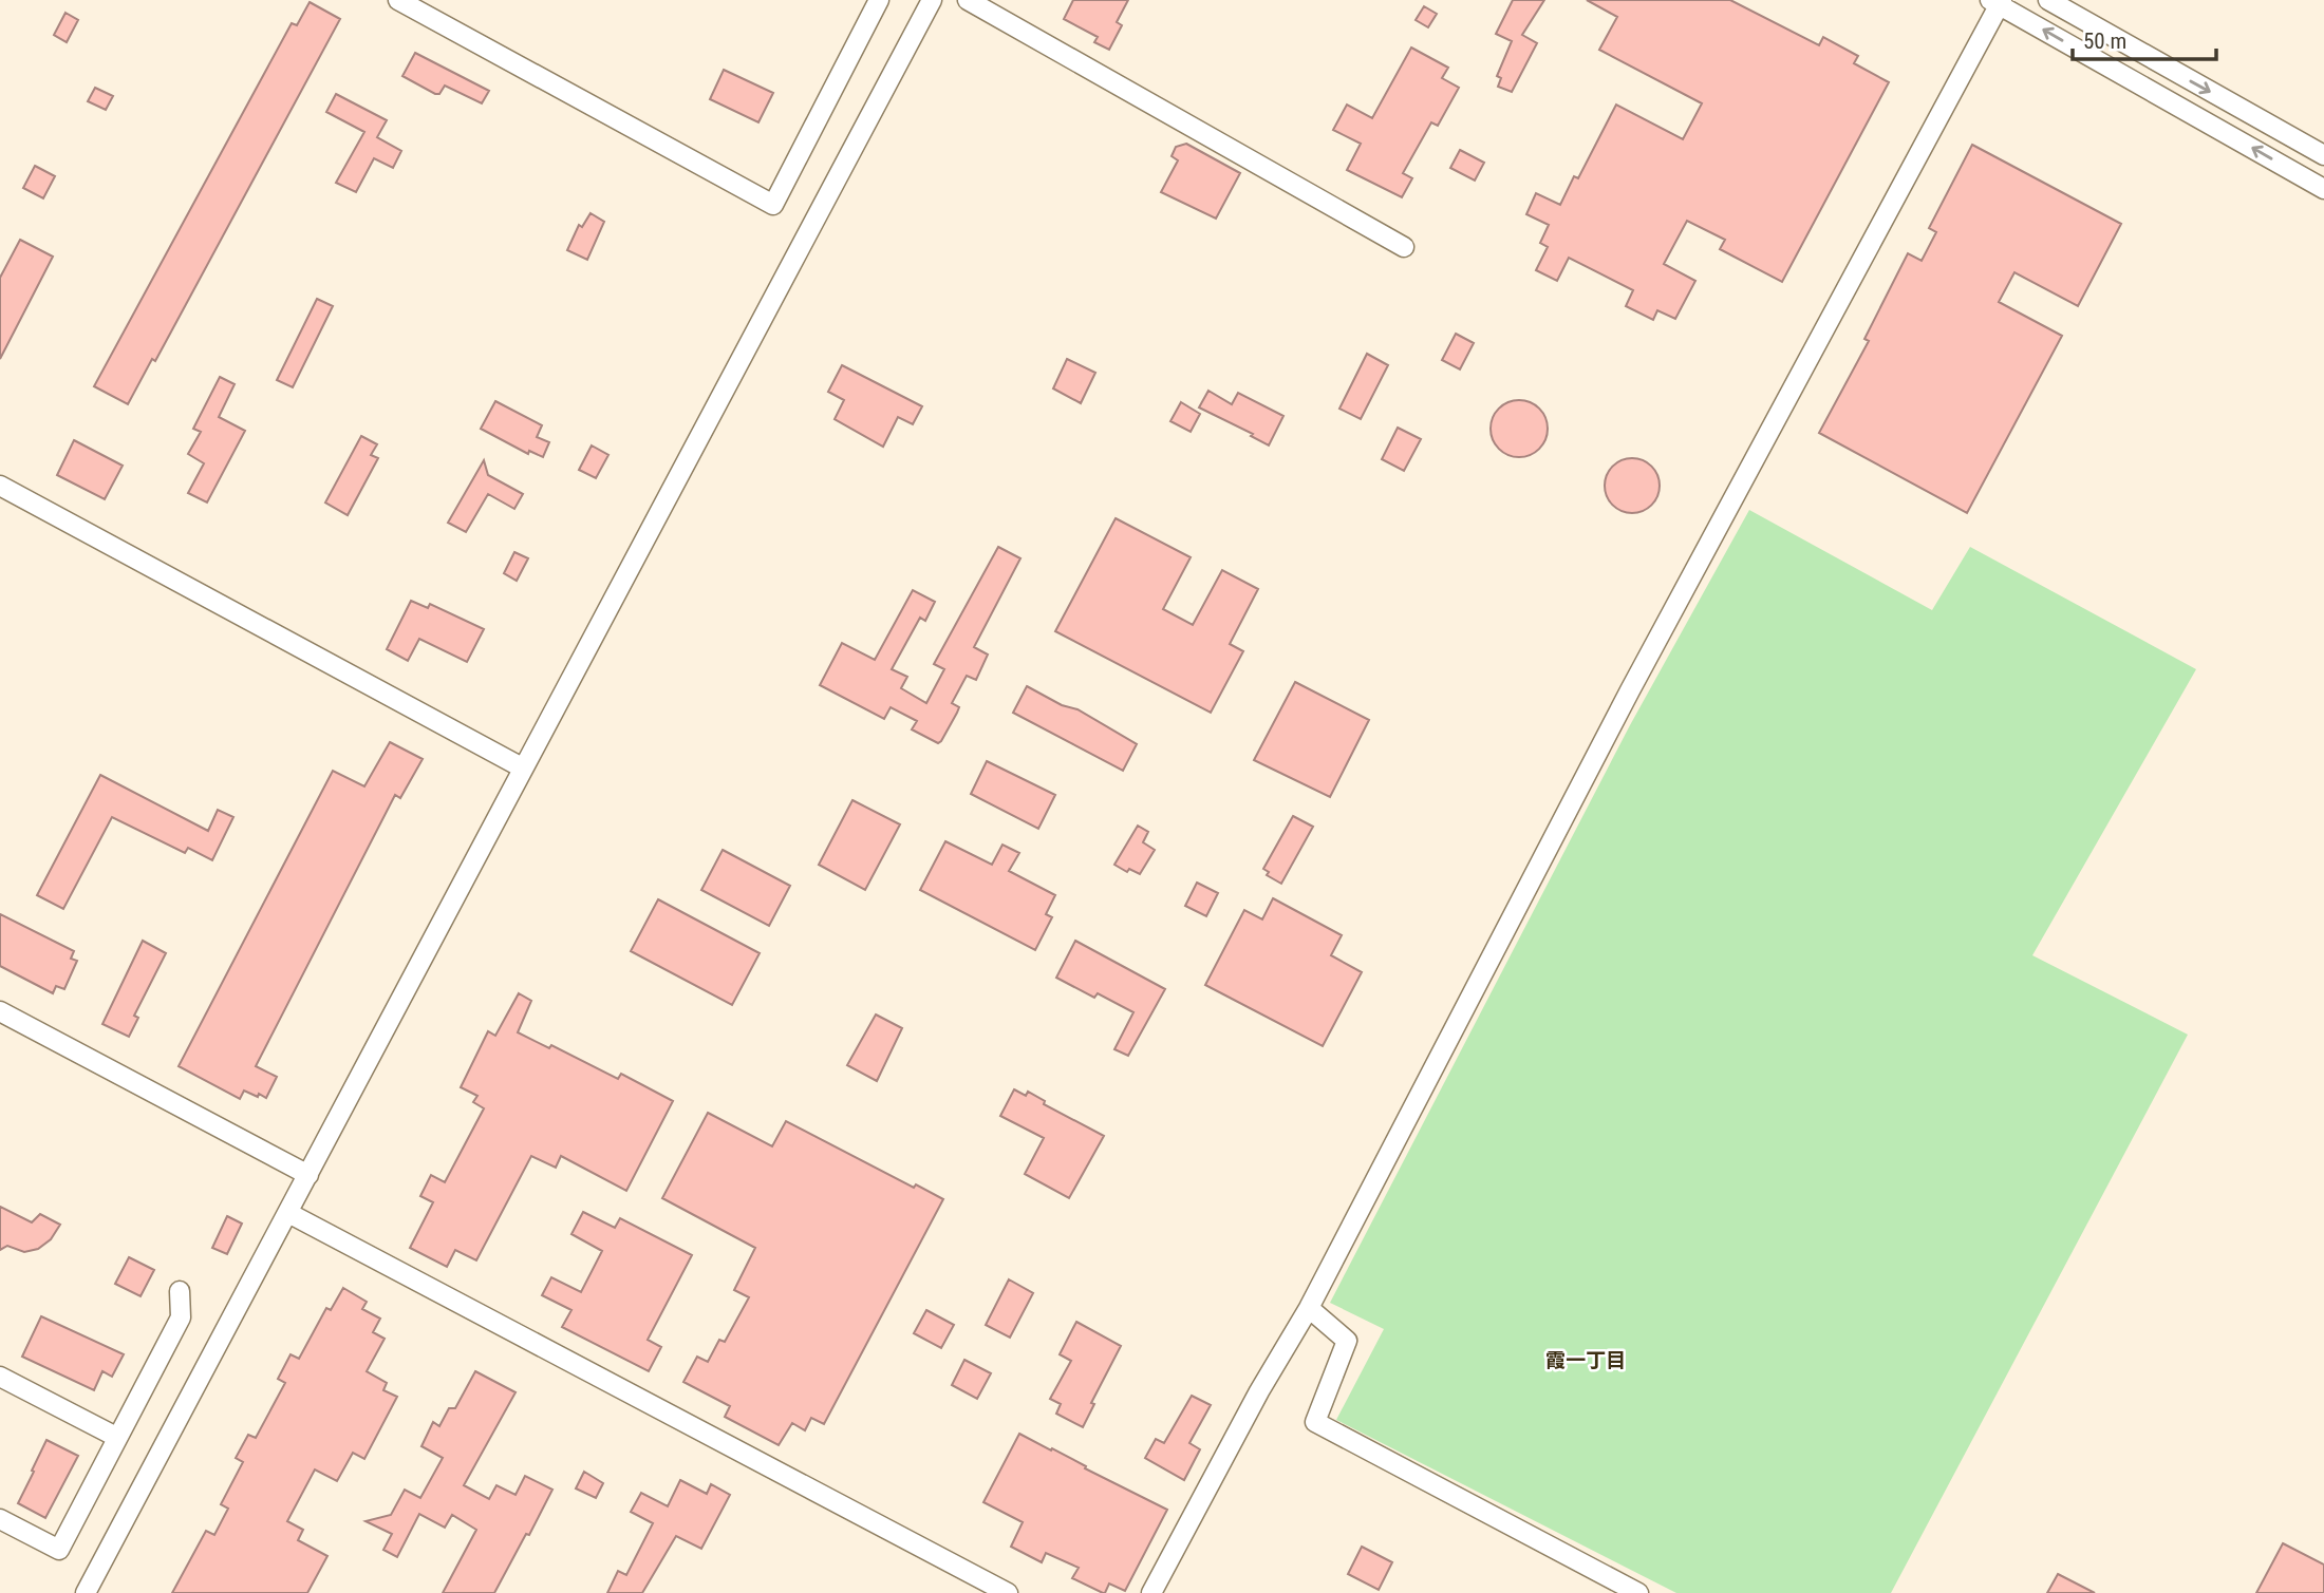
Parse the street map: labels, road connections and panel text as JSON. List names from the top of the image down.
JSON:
{
  "districts": ["霞一丁目"],
  "scale_bar": "50 m"
}
